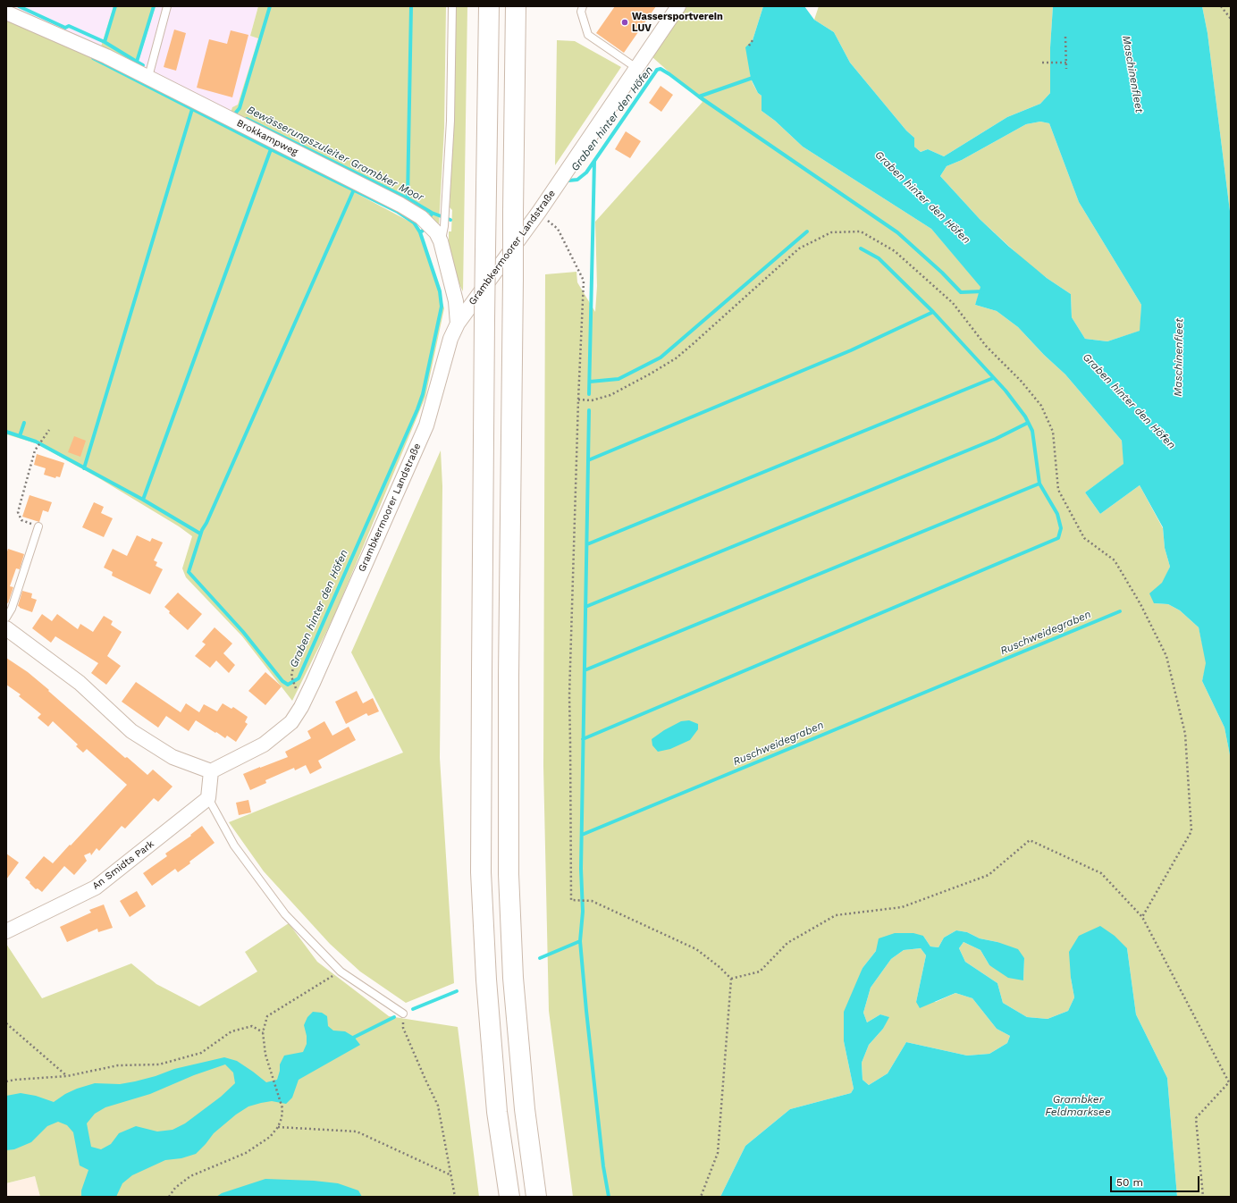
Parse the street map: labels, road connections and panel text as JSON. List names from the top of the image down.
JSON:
{
  "streets": {
    "street": ["Brokkampweg", "Grambkermoorer Landstraße", "An Smidts Park"]
  },
  "crossings": [
    ["Brokkampweg", "Grambkermoorer Landstraße"]
  ],
  "water": [
    "Maschinenfleet",
    "Graben hinter den Höfen",
    "Bewässerungszuleiter Grambker Moor",
    "Ruschweidegraben",
    "Grambker Feldmarksee"
  ],
  "places": ["Wassersportverein LUV"],
  "scale_bar": "50 m"
}
